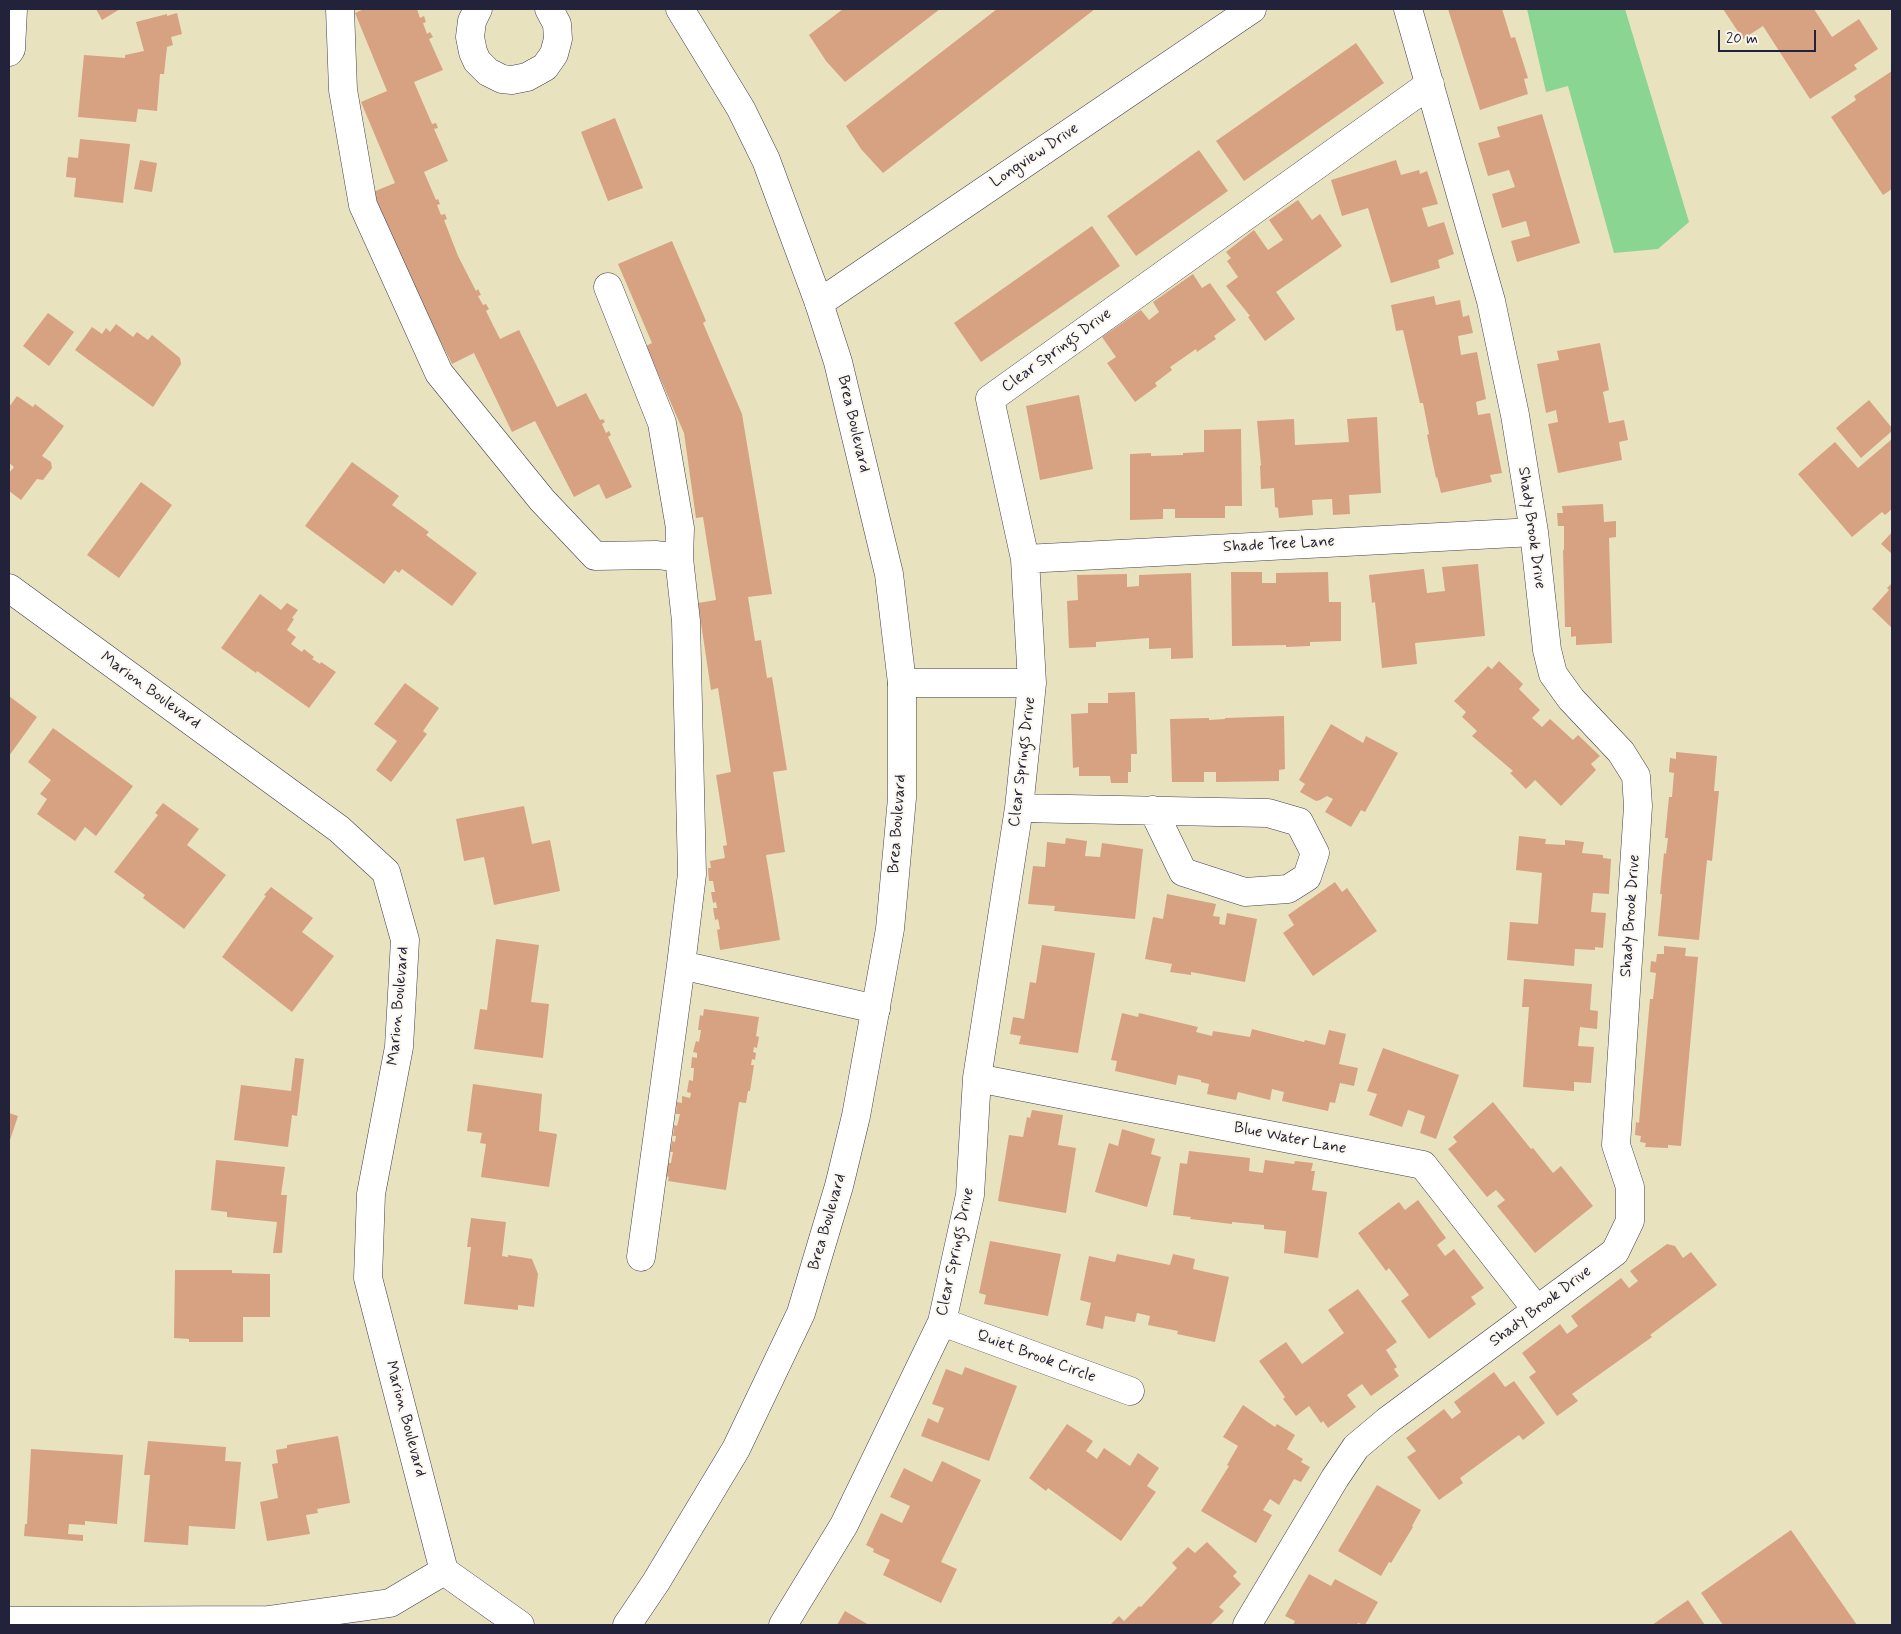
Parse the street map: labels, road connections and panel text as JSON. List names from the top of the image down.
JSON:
{
  "streets": {
    "street": [
      "Longview Drive",
      "Clear Springs Drive",
      "Brea Boulevard",
      "Shady Brook Drive",
      "Shade Tree Lane",
      "Marion Boulevard",
      "Blue Water Lane",
      "Quiet Brook Circle"
    ]
  },
  "crossings": [
    ["Longview Drive", "Brea Boulevard"],
    ["Clear Springs Drive", "Shady Brook Drive"],
    ["Clear Springs Drive", "Shade Tree Lane"],
    ["Clear Springs Drive", "Blue Water Lane"],
    ["Clear Springs Drive", "Quiet Brook Circle"],
    ["Shady Brook Drive", "Shade Tree Lane"],
    ["Shady Brook Drive", "Blue Water Lane"]
  ],
  "scale_bar": "20 m"
}
